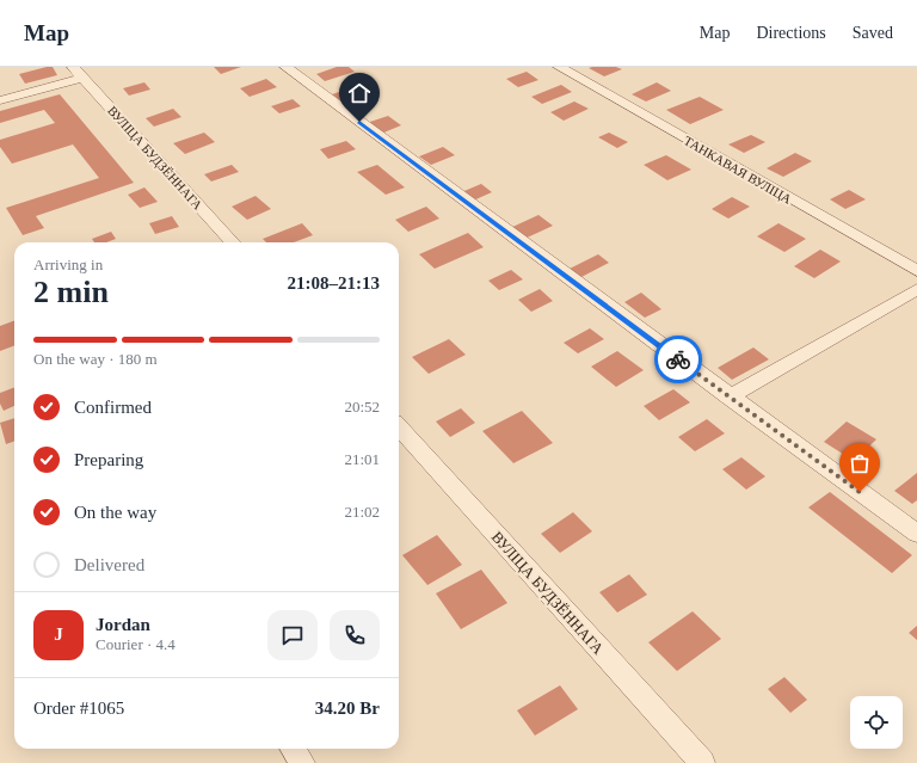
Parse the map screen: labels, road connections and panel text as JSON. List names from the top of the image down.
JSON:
{
  "streets": {
    "street": ["ВУЛІЦА БУДЗЁННАГА", "ТАНКАВАЯ ВУЛІЦА"]
  },
  "page": {
    "header": "Map",
    "nav": ["Map", "Directions", "Saved"],
    "heading": ["2 min", "Arriving in", "21:08–21:13"],
    "panel": [
      "Jordan",
      "Courier · 4.4",
      "Order #1065",
      "34.20 Br"
    ],
    "bar": "On the way · 180 m",
    "list": [
      ["Confirmed", "20:52"],
      ["Preparing", "21:01"],
      ["On the way", "21:02"],
      "Delivered"
    ],
    "round": "J"
  }
}
